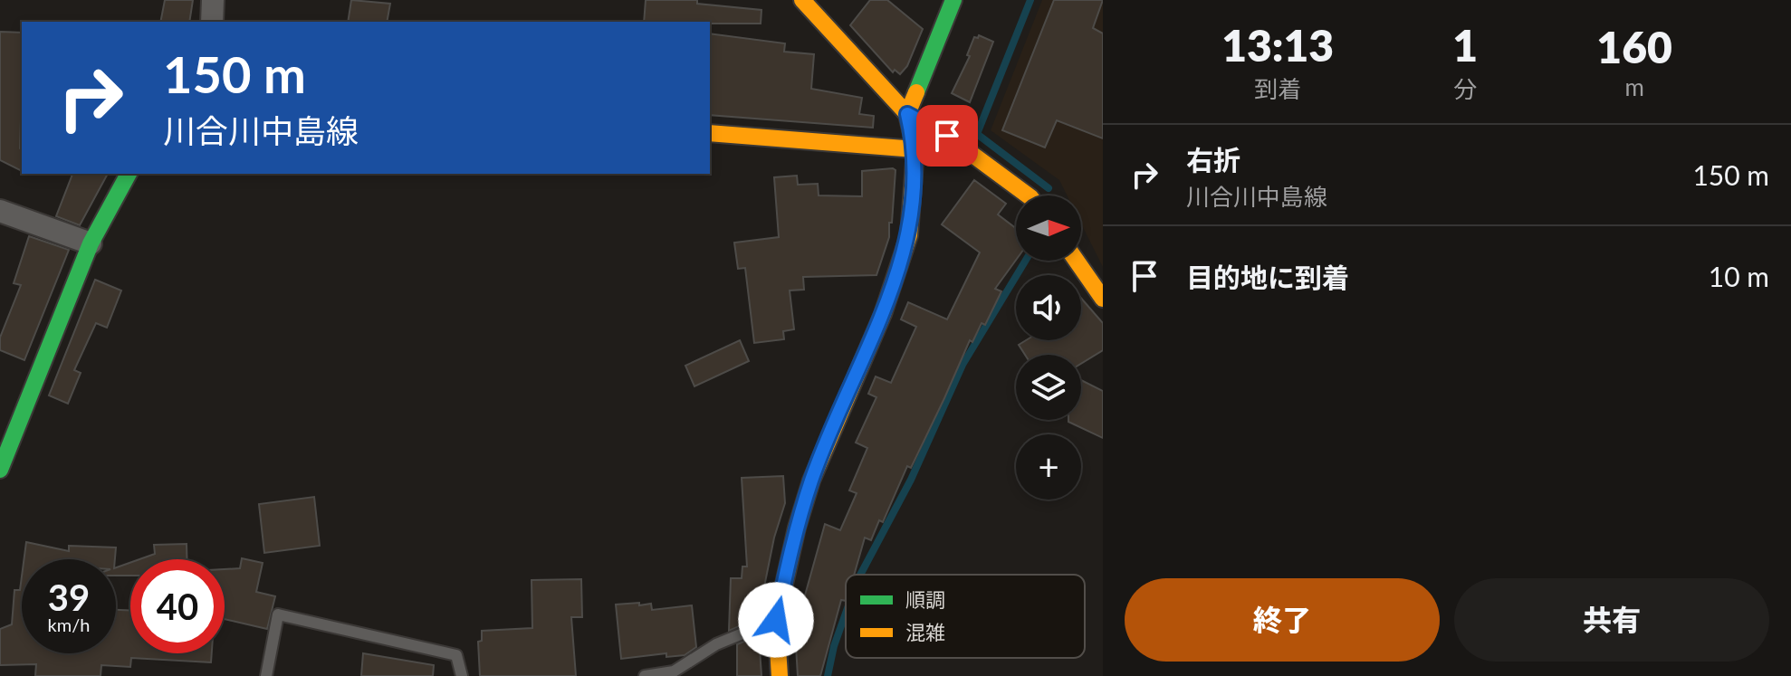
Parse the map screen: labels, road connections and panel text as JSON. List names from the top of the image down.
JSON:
{
  "legend": ["順調", "混雑"],
  "north": "right",
  "page": {
    "eta": [
      "13:13",
      "到着",
      "1",
      "分",
      "160",
      "m"
    ],
    "turn": ["150 m", "川合川中島線"],
    "list": [
      {
        "name": "右折",
        "note": "川合川中島線",
        "value": "150 m"
      },
      {
        "name": "目的地に到着",
        "value": "10 m"
      }
    ],
    "map_buttons": "+",
    "speed": "39 km/h",
    "limit": "40",
    "buttons": ["終了", "共有"]
  }
}
